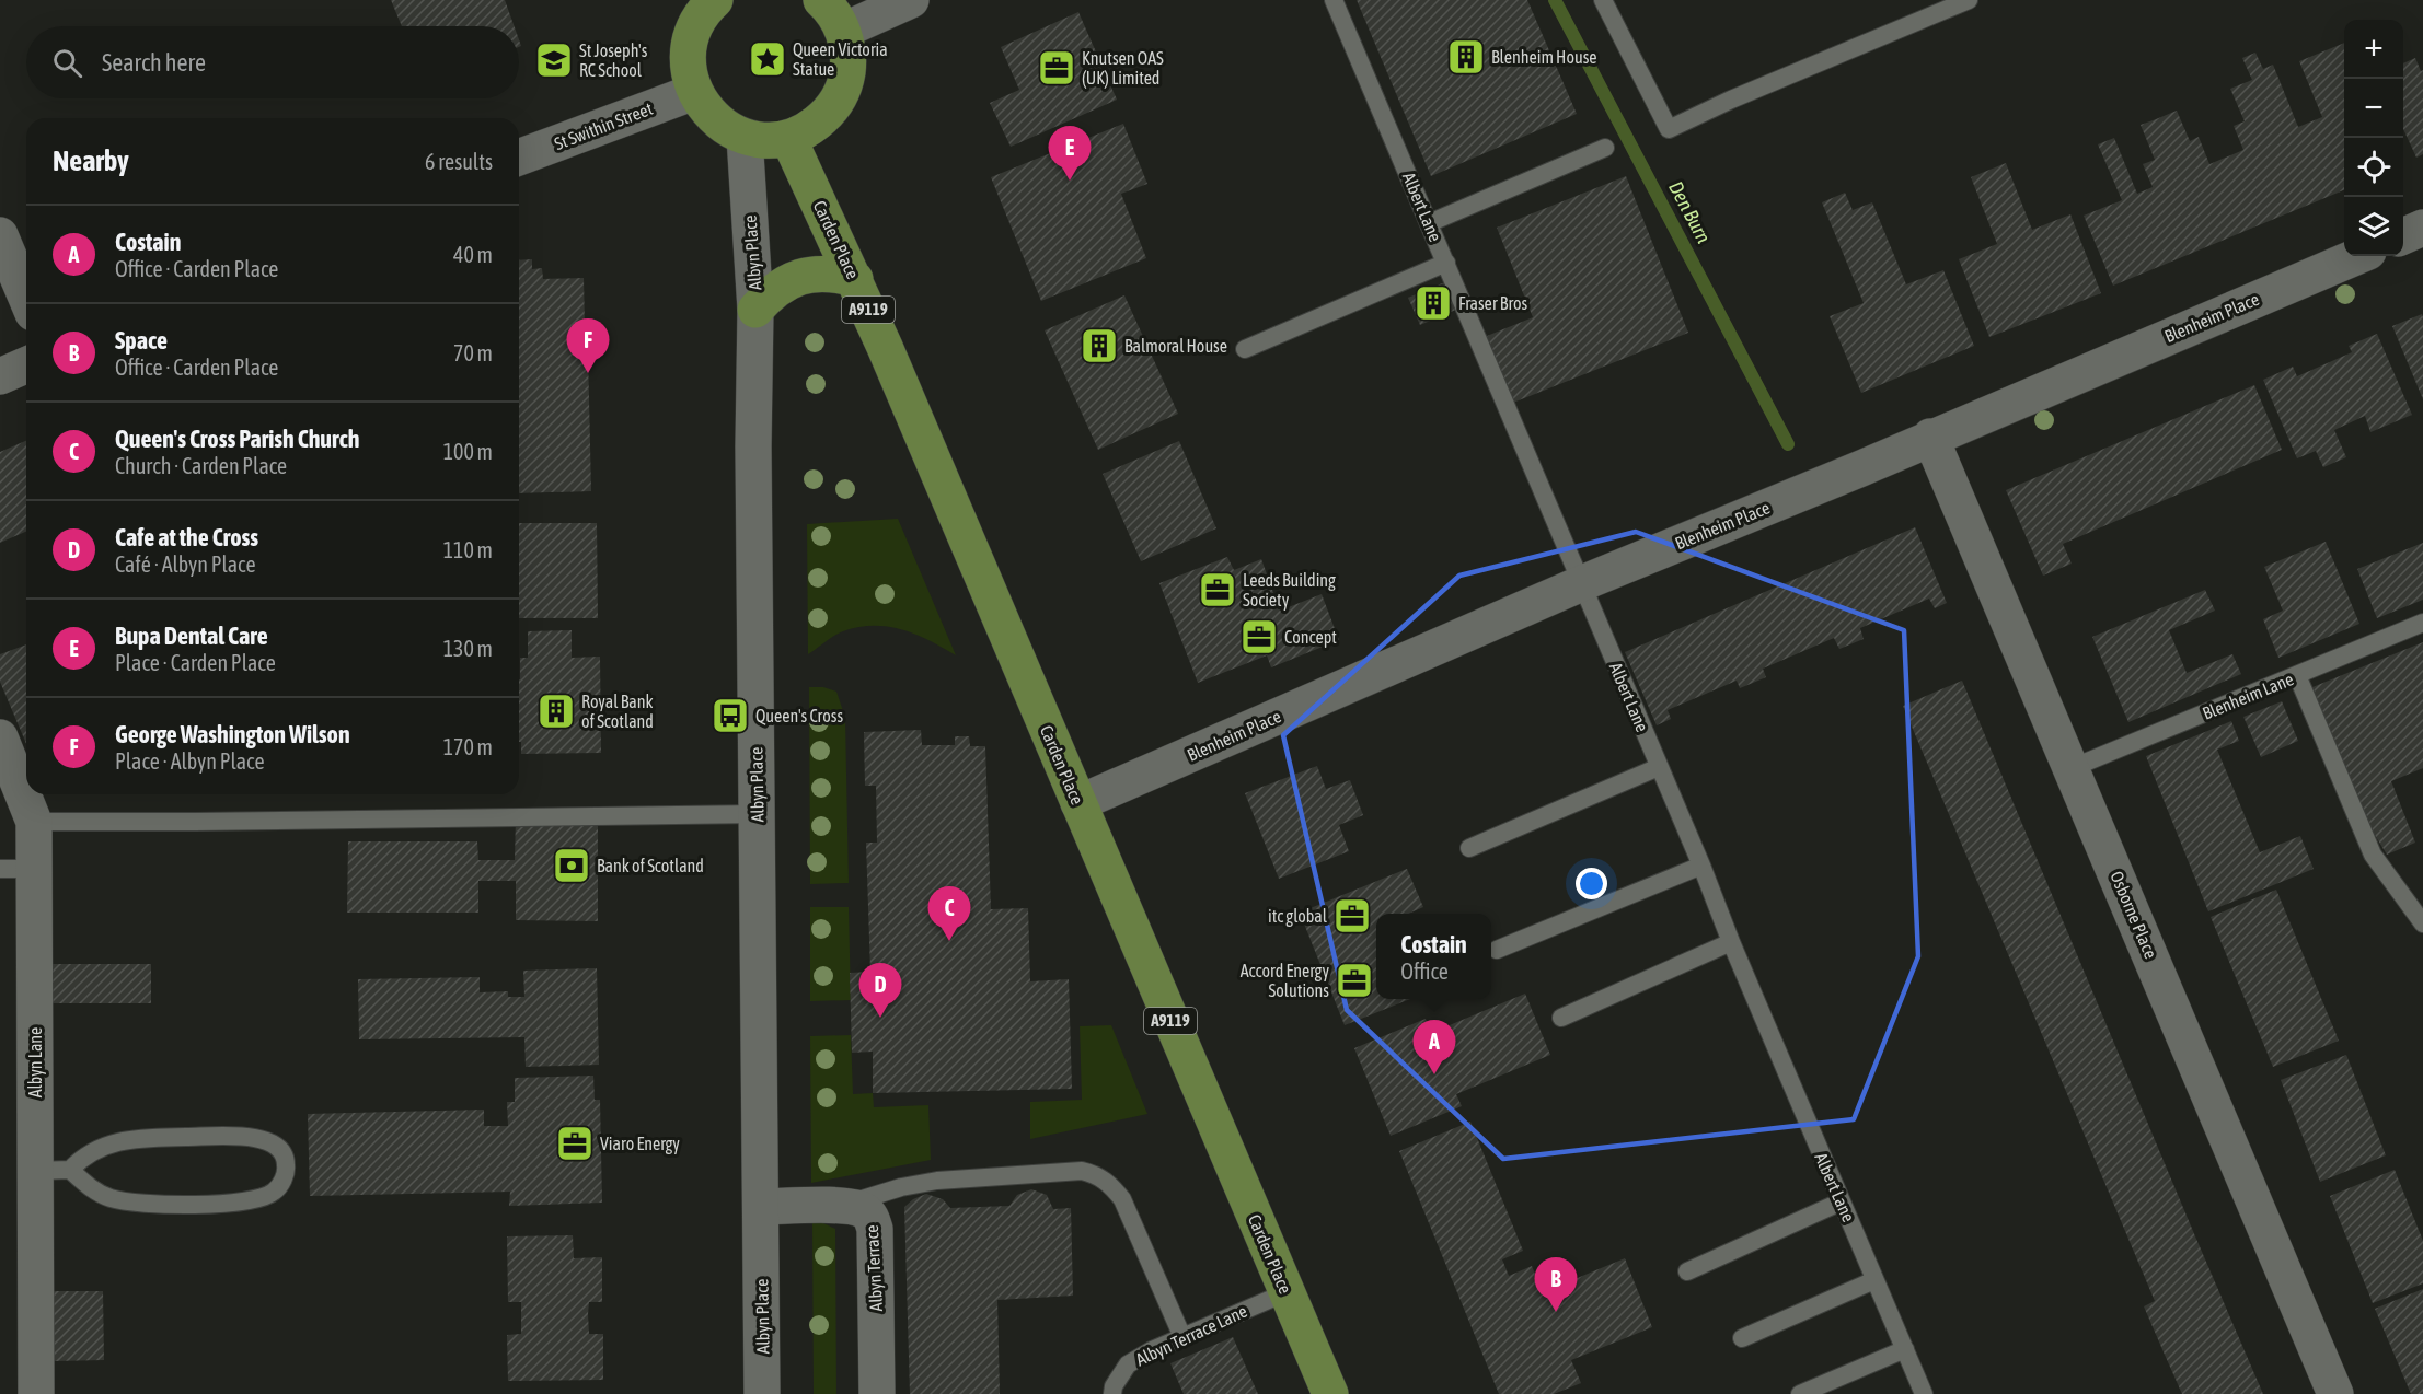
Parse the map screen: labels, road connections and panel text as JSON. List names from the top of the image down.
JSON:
{
  "streets": {
    "main road": ["Carden Place", "A9119"],
    "street": [
      "St Swithin Street",
      "Albyn Place",
      "Blenheim Place",
      "Osborne Place",
      "Albyn Lane",
      "Albyn Terrace"
    ],
    "lane": ["Albert Lane", "Blenheim Lane", "Albyn Terrace Lane"]
  },
  "crossings": [
    ["Albert Lane", "Blenheim Place"],
    ["Carden Place", "Blenheim Place"],
    ["Carden Place", "Albyn Terrace Lane"],
    ["Albyn Place", "Albyn Terrace"],
    ["Blenheim Place", "Osborne Place"],
    ["Blenheim Lane", "Osborne Place"]
  ],
  "water": ["Den Burn"],
  "places": {
    "building": [
      "Blenheim House",
      "Fraser Bros",
      "Balmoral House",
      "Royal Bank of Scotland"
    ],
    "place": ["Queen Victoria Statue"],
    "school or university": ["St Joseph's RC School"],
    "office": [
      "Knutsen OAS (UK) Limited",
      "Leeds Building Society",
      "Concept",
      "itc global",
      "Accord Energy Solutions",
      "Viaro Energy"
    ],
    "bus stop": ["Queen's Cross"],
    "bank": ["Bank of Scotland"]
  },
  "page": {
    "map_buttons": ["+", "−"],
    "search": "Search here",
    "heading": ["Nearby", "6 results"],
    "pins": [
      "E",
      "F",
      "C",
      "D",
      "A",
      "B"
    ],
    "list": [
      {
        "mark": "A",
        "name": "Costain",
        "note": "Office · Carden Place",
        "value": "40 m"
      },
      {
        "mark": "B",
        "name": "Space",
        "note": "Office · Carden Place",
        "value": "70 m"
      },
      {
        "mark": "C",
        "name": "Queen's Cross Parish Church",
        "note": "Church · Carden Place",
        "value": "100 m"
      },
      {
        "mark": "D",
        "name": "Cafe at the Cross",
        "note": "Café · Albyn Place",
        "value": "110 m"
      },
      {
        "mark": "E",
        "name": "Bupa Dental Care",
        "note": "Place · Carden Place",
        "value": "130 m"
      },
      {
        "mark": "F",
        "name": "George Washington Wilson",
        "note": "Place · Albyn Place",
        "value": "170 m"
      }
    ],
    "popup": ["Costain", "Office"]
  }
}
